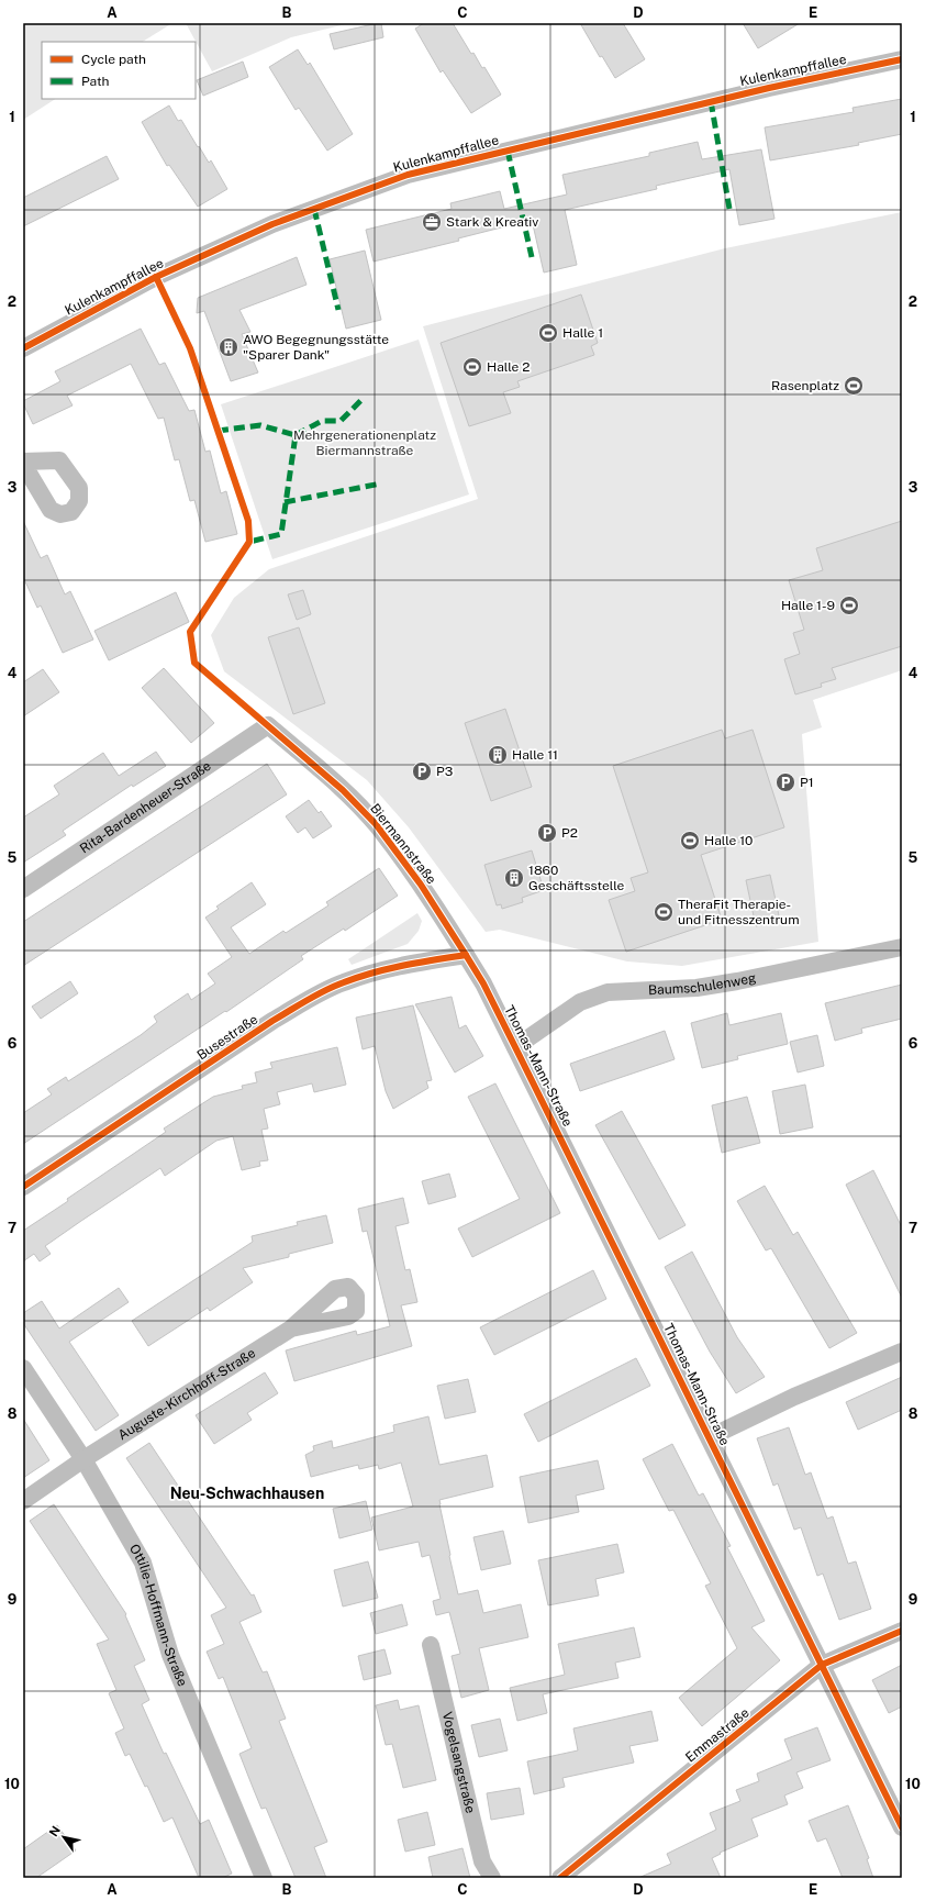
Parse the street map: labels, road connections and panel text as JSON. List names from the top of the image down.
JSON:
{
  "streets": {
    "street": [
      "Kulenkampffallee",
      "Rita-Bardenheuer-Straße",
      "Biermannstraße",
      "Baumschulenweg",
      "Busestraße",
      "Thomas-Mann-Straße",
      "Auguste-Kirchhoff-Straße",
      "Ottilie-Hoffmann-Straße",
      "Emmastraße",
      "Vogelsangstraße"
    ]
  },
  "crossings": [
    ["Rita-Bardenheuer-Straße", "Biermannstraße"],
    ["Biermannstraße", "Busestraße"],
    ["Biermannstraße", "Thomas-Mann-Straße"],
    ["Baumschulenweg", "Thomas-Mann-Straße"],
    ["Busestraße", "Thomas-Mann-Straße"],
    ["Thomas-Mann-Straße", "Emmastraße"],
    ["Auguste-Kirchhoff-Straße", "Ottilie-Hoffmann-Straße"]
  ],
  "districts": ["Neu-Schwachhausen"],
  "parks": ["Mehrgenerationenplatz Biermannstraße"],
  "places": {
    "office": ["Stark & Kreativ"],
    "sports": [
      "Halle 1",
      "Halle 2",
      "Rasenplatz",
      "Halle 1-9",
      "Halle 10",
      "TheraFit Therapie- und Fitnesszentrum"
    ],
    "building": ["AWO Begegnungsstätte \"Sparer Dank\"", "Halle 11", "1860 Geschäftsstelle"],
    "parking": ["P3", "P1", "P2"]
  },
  "legend": ["Cycle path", "Path"],
  "north": "top left",
  "grid": {
    "columns": [
      "A",
      "B",
      "C",
      "D",
      "E"
    ],
    "rows": [
      "1",
      "2",
      "3",
      "4",
      "5",
      "6",
      "7",
      "8",
      "9",
      "10"
    ]
  }
}
